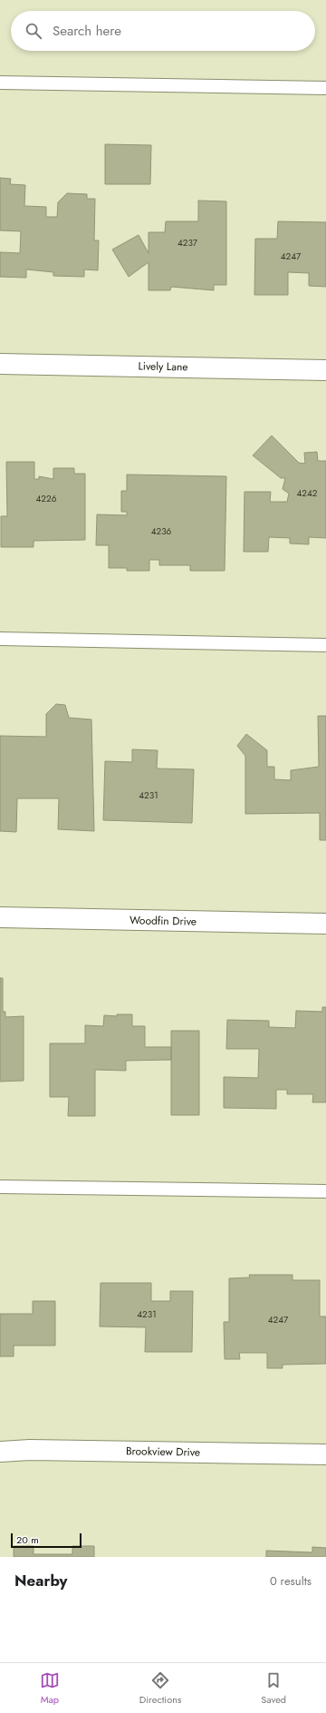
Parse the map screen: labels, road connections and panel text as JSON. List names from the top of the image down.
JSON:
{
  "streets": {
    "street": ["Lively Lane", "Woodfin Drive", "Brookview Drive"]
  },
  "house_numbers": [
    "4237",
    "4247",
    "4242",
    "4226",
    "4236",
    "4231",
    "4231",
    "4247"
  ],
  "scale_bar": "20 m",
  "page": {
    "search": "Search here",
    "scale": "20 m",
    "heading": ["Nearby", "0 results"],
    "nav": ["Map", "Directions", "Saved"]
  }
}
